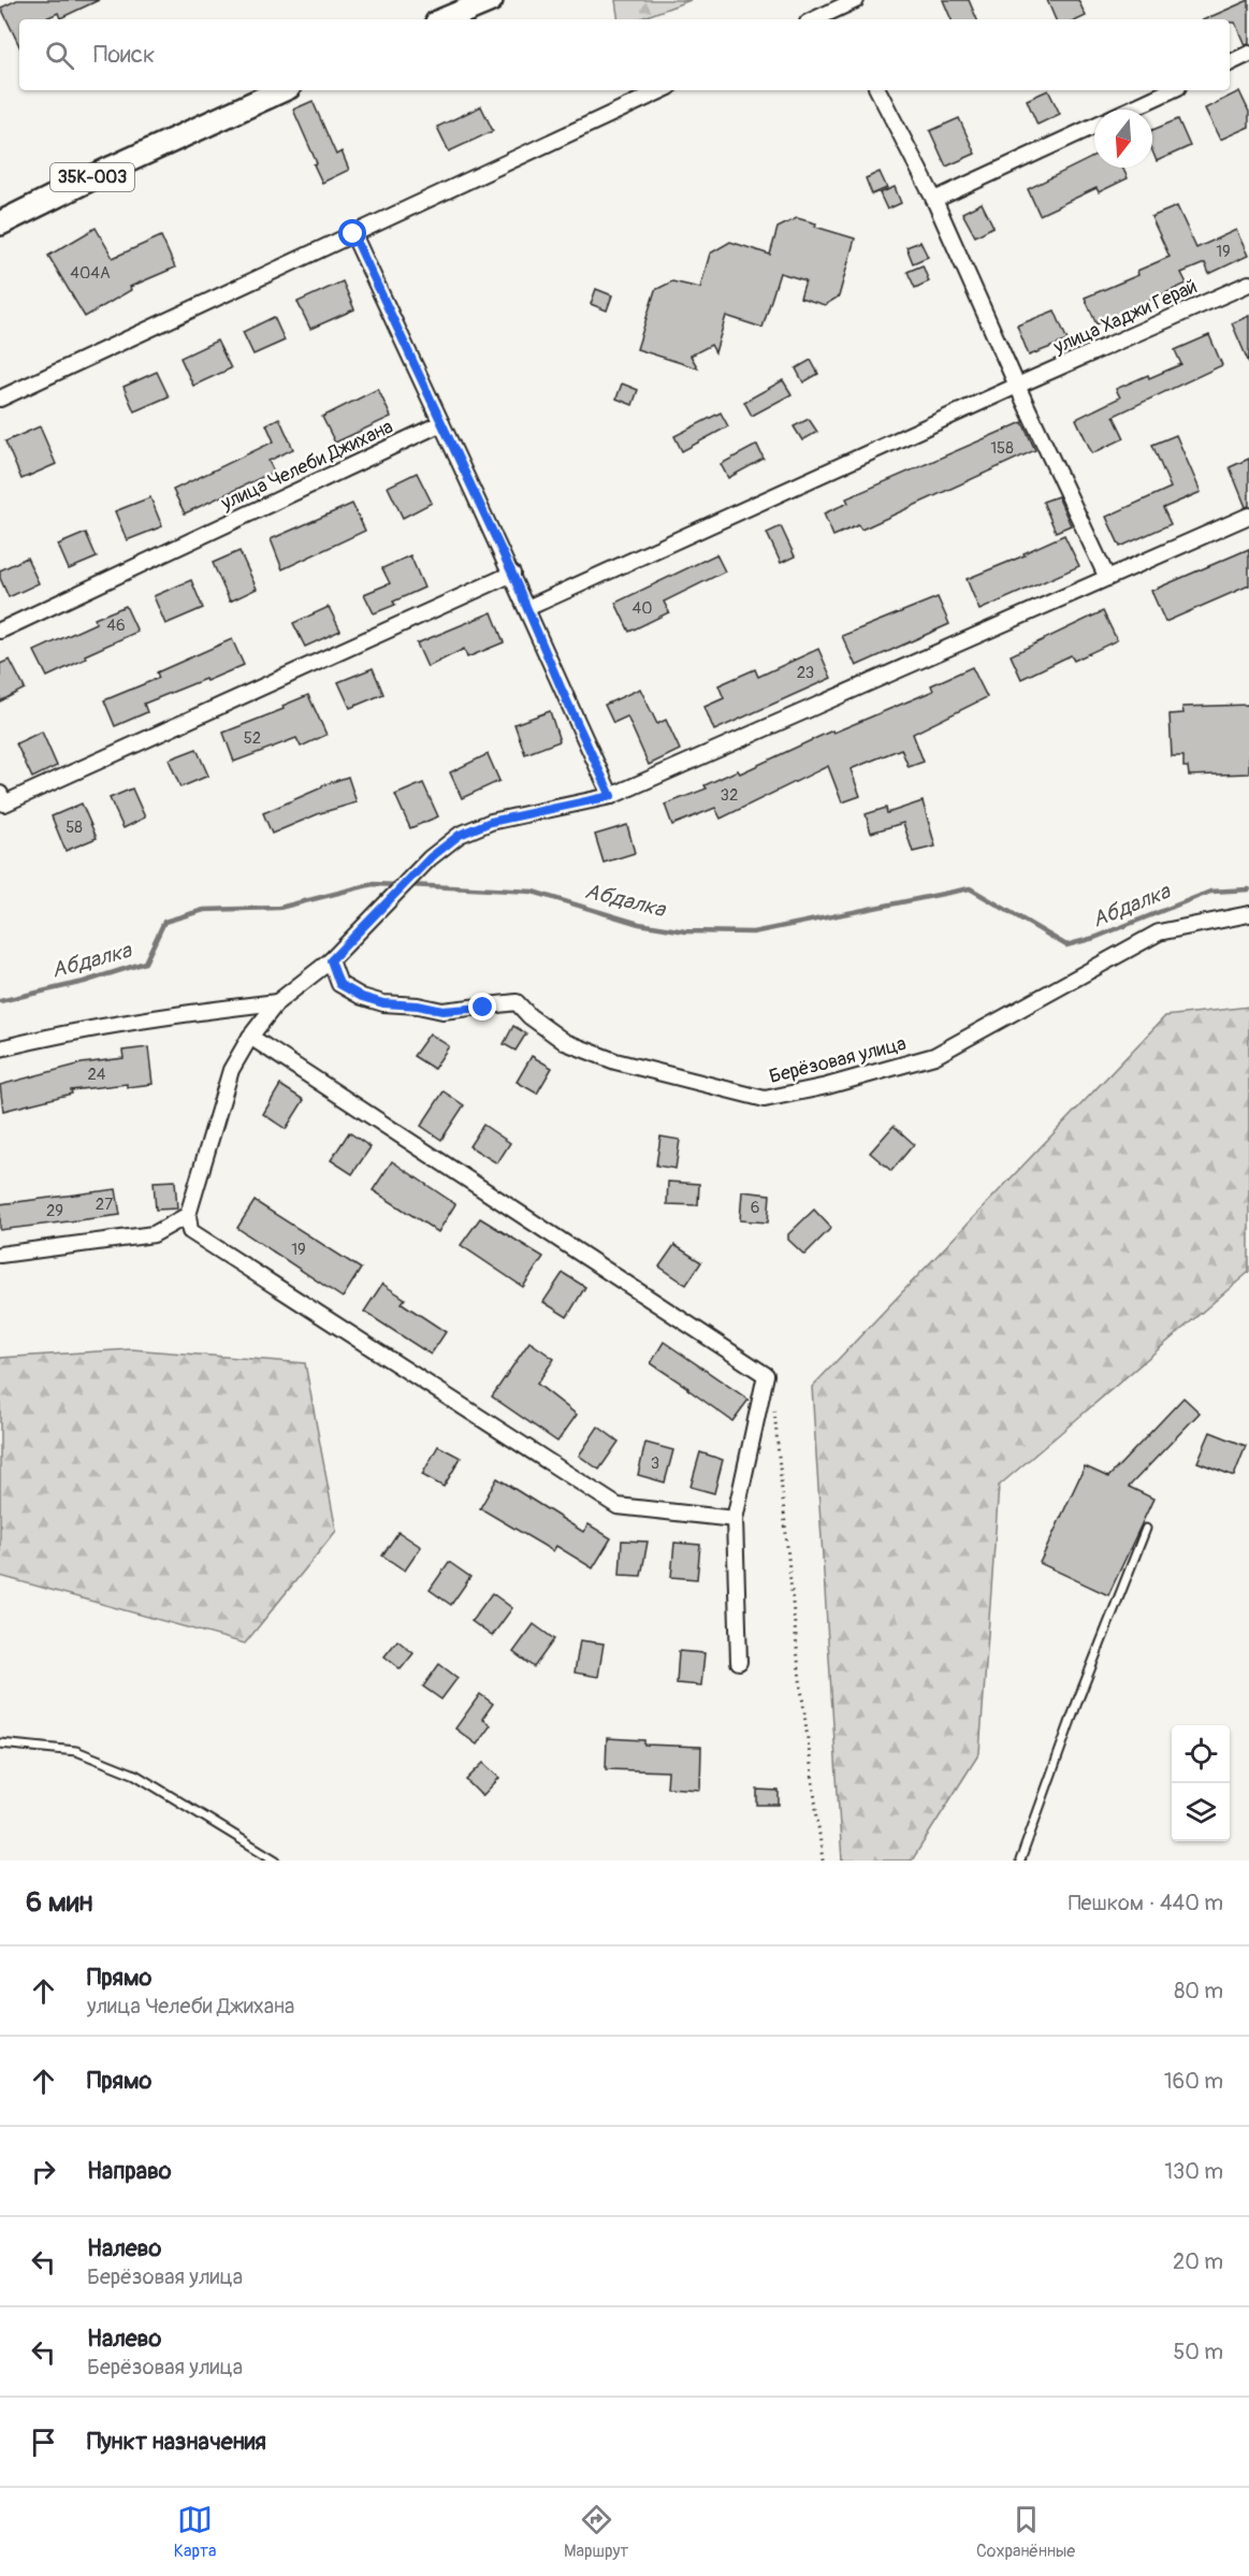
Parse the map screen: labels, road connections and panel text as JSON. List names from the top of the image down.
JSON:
{
  "streets": {
    "main road": ["35К-003"],
    "street": ["улица Хаджи Герай", "улица Челеби Джихана", "Берёзовая улица"]
  },
  "water": ["Абдалка"],
  "house_numbers": [
    "19",
    "404А",
    "158",
    "40",
    "46",
    "23",
    "52",
    "32",
    "58",
    "24",
    "27",
    "6",
    "29",
    "19",
    "3"
  ],
  "north": "bottom",
  "page": {
    "search": "Поиск",
    "heading": ["6 мин", "Пешком · 440 m"],
    "list": [
      ["Прямо", "улица Челеби Джихана", "80 m"],
      ["Прямо", "160 m"],
      ["Направо", "130 m"],
      ["Налево", "Берёзовая улица", "20 m"],
      ["Налево", "Берёзовая улица", "50 m"],
      "Пункт назначения"
    ],
    "nav": ["Карта", "Маршрут", "Сохранённые"]
  }
}
